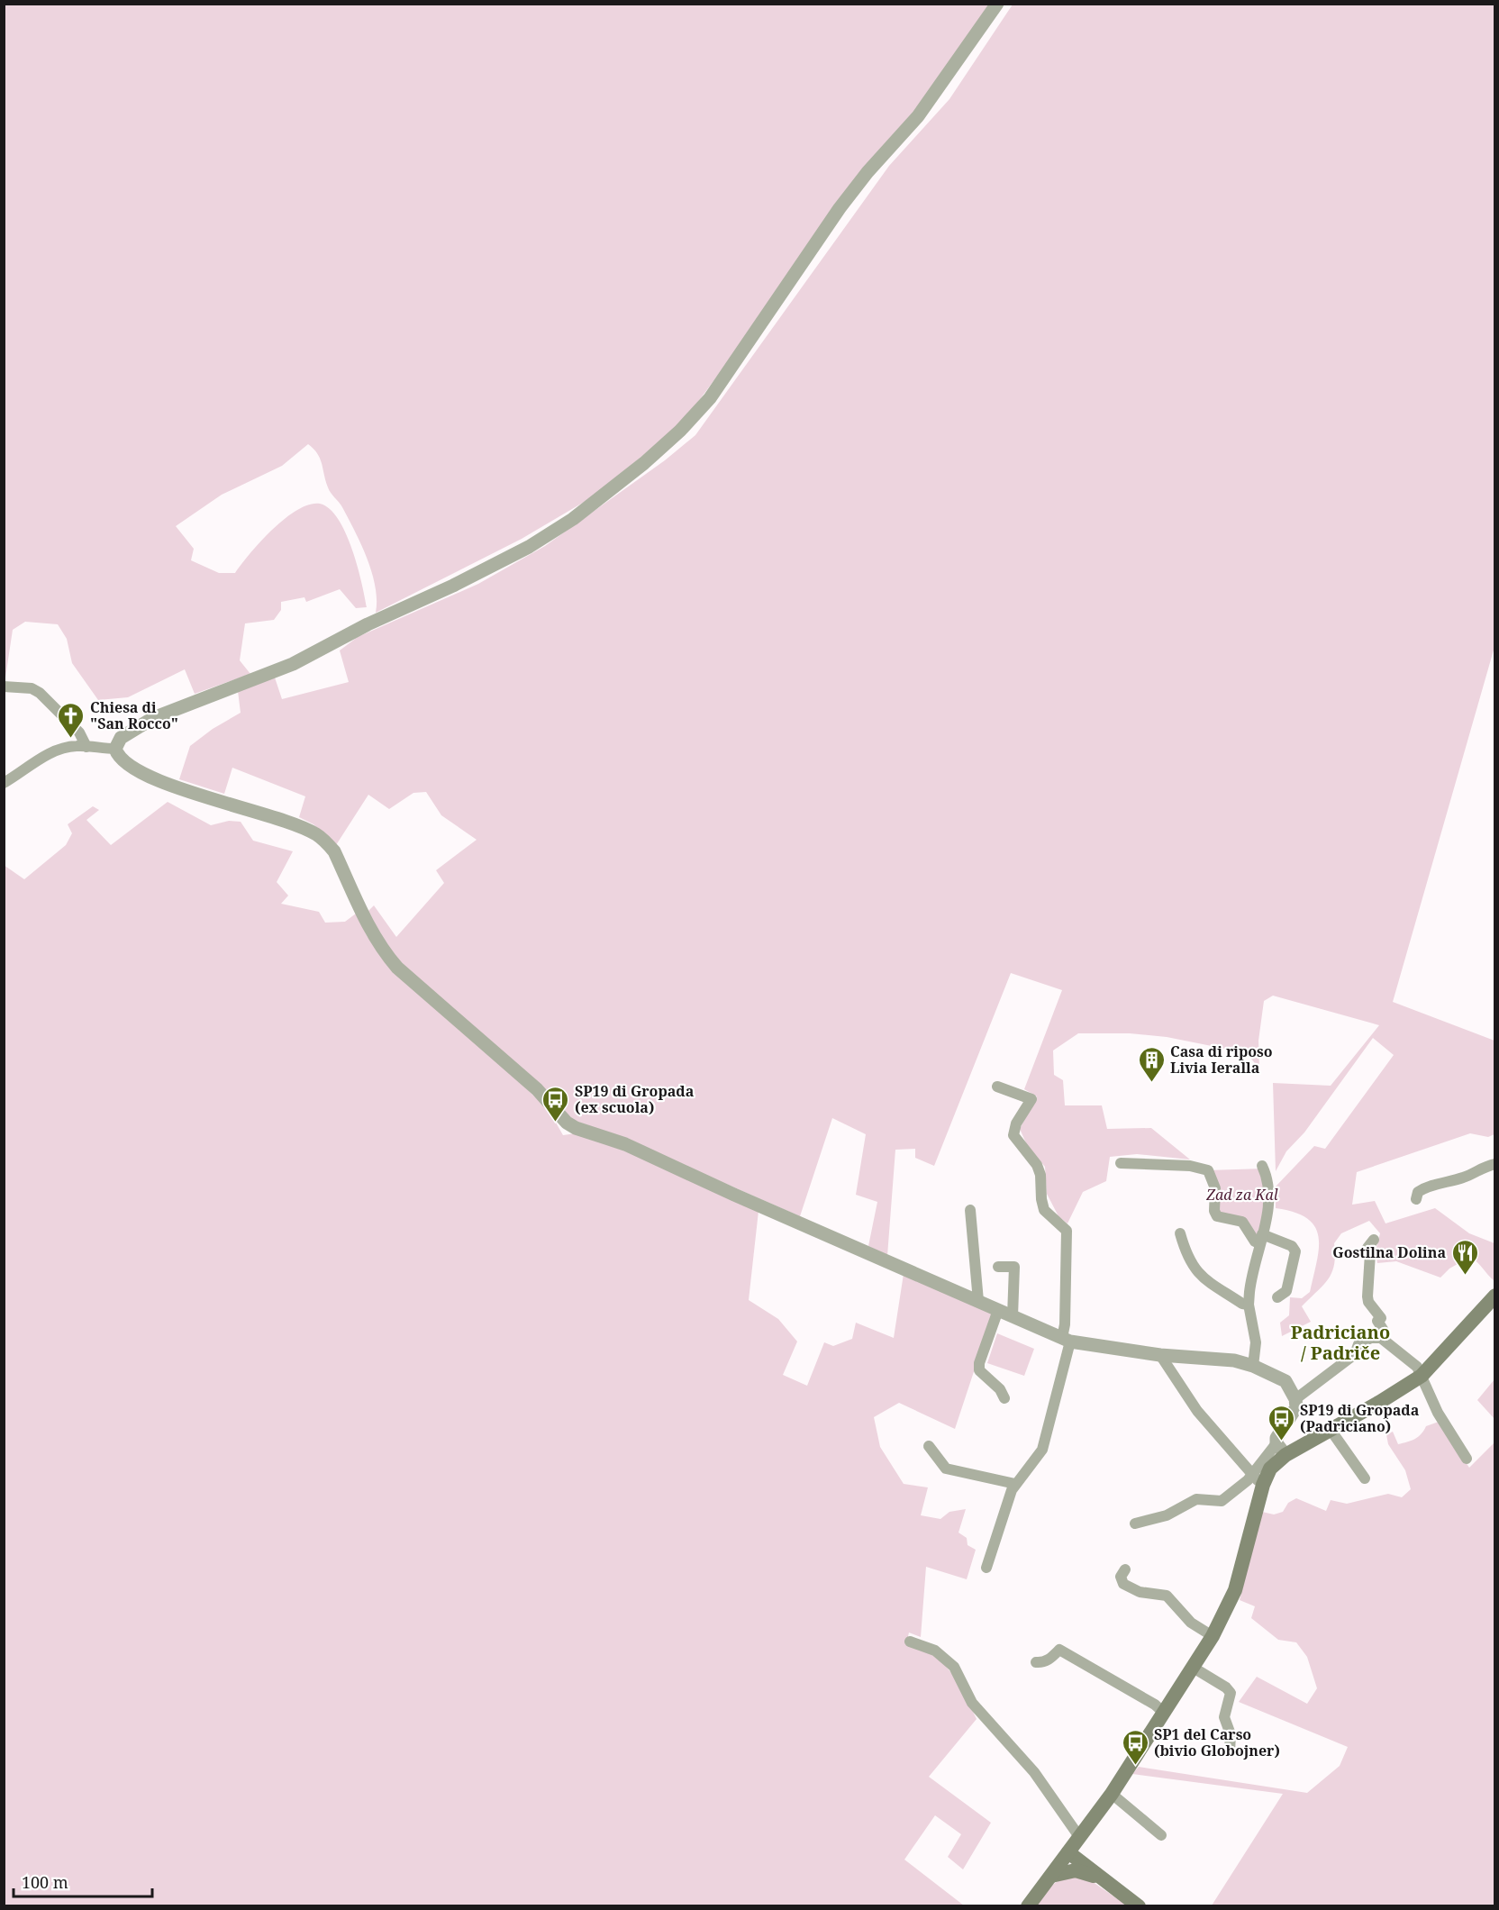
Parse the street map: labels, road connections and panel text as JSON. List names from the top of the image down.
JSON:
{
  "districts": ["Padriciano / Padriče"],
  "parks": ["Zad za Kal"],
  "places": {
    "church": ["Chiesa di \"San Rocco\""],
    "building": ["Casa di riposo Livia Ieralla"],
    "bus stop": ["SP19 di Gropada (ex scuola)", "SP19 di Gropada (Padriciano)", "SP1 del Carso (bivio Globojner)"],
    "restaurant": ["Gostilna Dolina"]
  },
  "scale_bar": "100 m"
}
